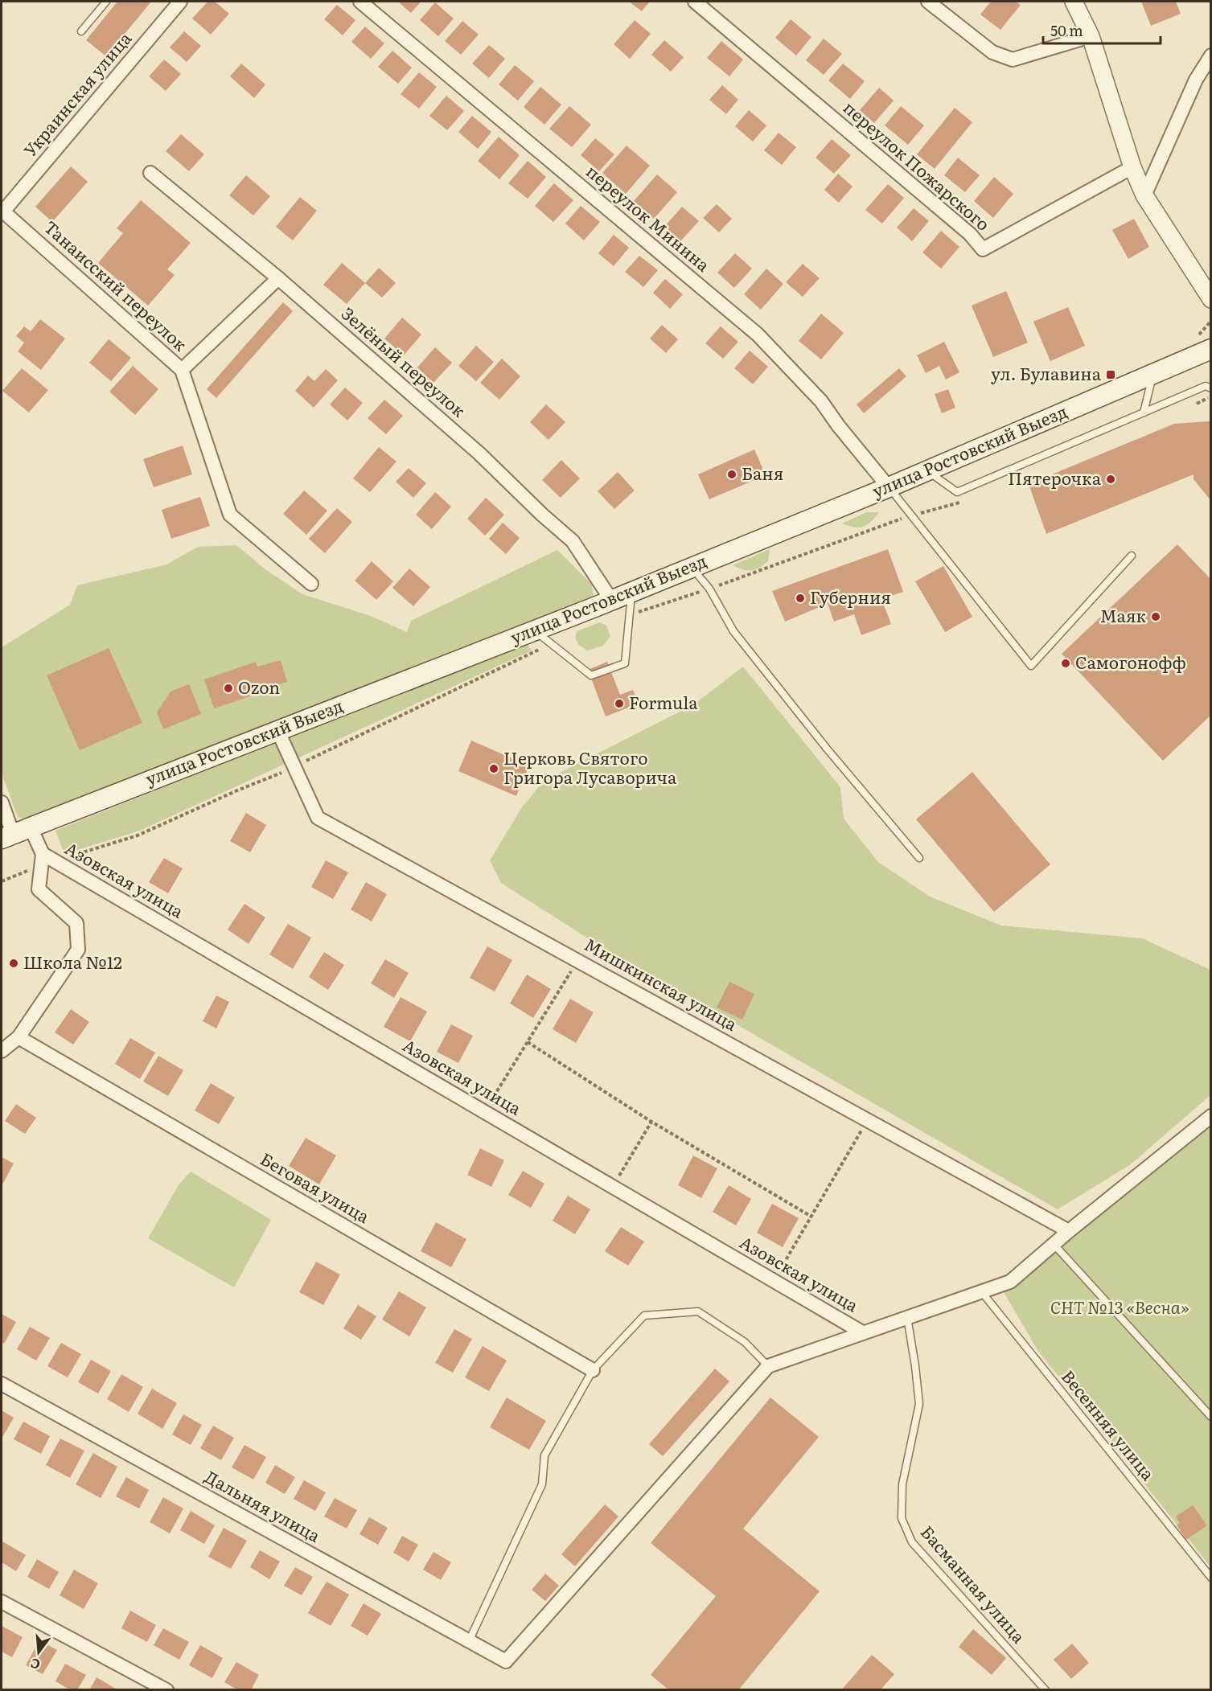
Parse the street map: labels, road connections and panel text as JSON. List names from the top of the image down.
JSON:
{
  "streets": {
    "main road": ["улица Ростовский Выезд"],
    "street": [
      "Украинская улица",
      "переулок Пожарского",
      "переулок Минина",
      "Танаисский переулок",
      "Зелёный переулок",
      "Азовская улица",
      "Мишкинская улица",
      "Беговая улица",
      "Дальняя улица"
    ],
    "lane": ["Весенняя улица", "Басманная улица"]
  },
  "crossings": [
    ["Украинская улица", "Танаисский переулок"],
    ["переулок Минина", "улица Ростовский Выезд"],
    ["Зелёный переулок", "улица Ростовский Выезд"],
    ["улица Ростовский Выезд", "Мишкинская улица"]
  ],
  "parks": ["СНТ №13 «Весна»"],
  "places": {
    "transit": ["ул. Булавина"],
    "other": [
      "Баня",
      "Пятерочка",
      "Губерния",
      "Маяк",
      "Самогонофф",
      "Ozon",
      "Formula",
      "Церковь Святого Григора Лусаворича",
      "Школа №12"
    ]
  },
  "scale_bar": "50 m",
  "north": "bottom"
}
